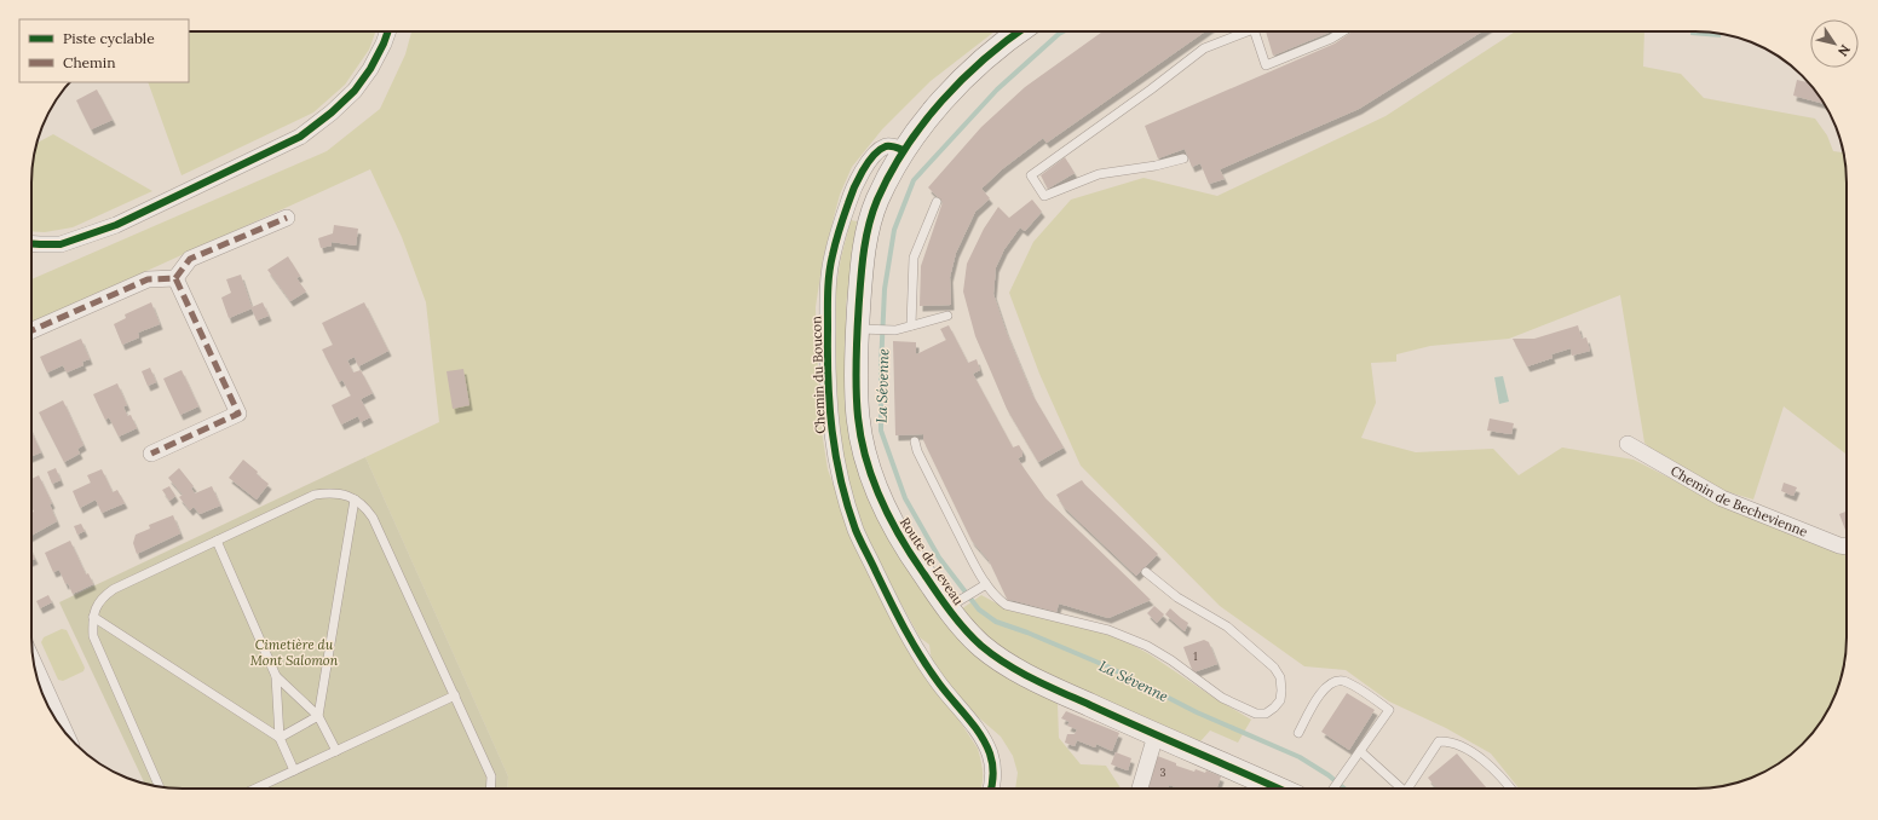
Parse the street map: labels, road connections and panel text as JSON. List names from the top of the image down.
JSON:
{
  "streets": {
    "street": ["Chemin du Boucon", "Chemin de Bechevienne", "Route de Leveau"]
  },
  "crossings": [
    ["Chemin du Boucon", "Route de Leveau"]
  ],
  "water": ["La Sévenne"],
  "parks": ["Cimetière du Mont Salomon"],
  "house_numbers": ["1", "3"],
  "legend": ["Piste cyclable", "Chemin"],
  "north": "bottom right"
}
